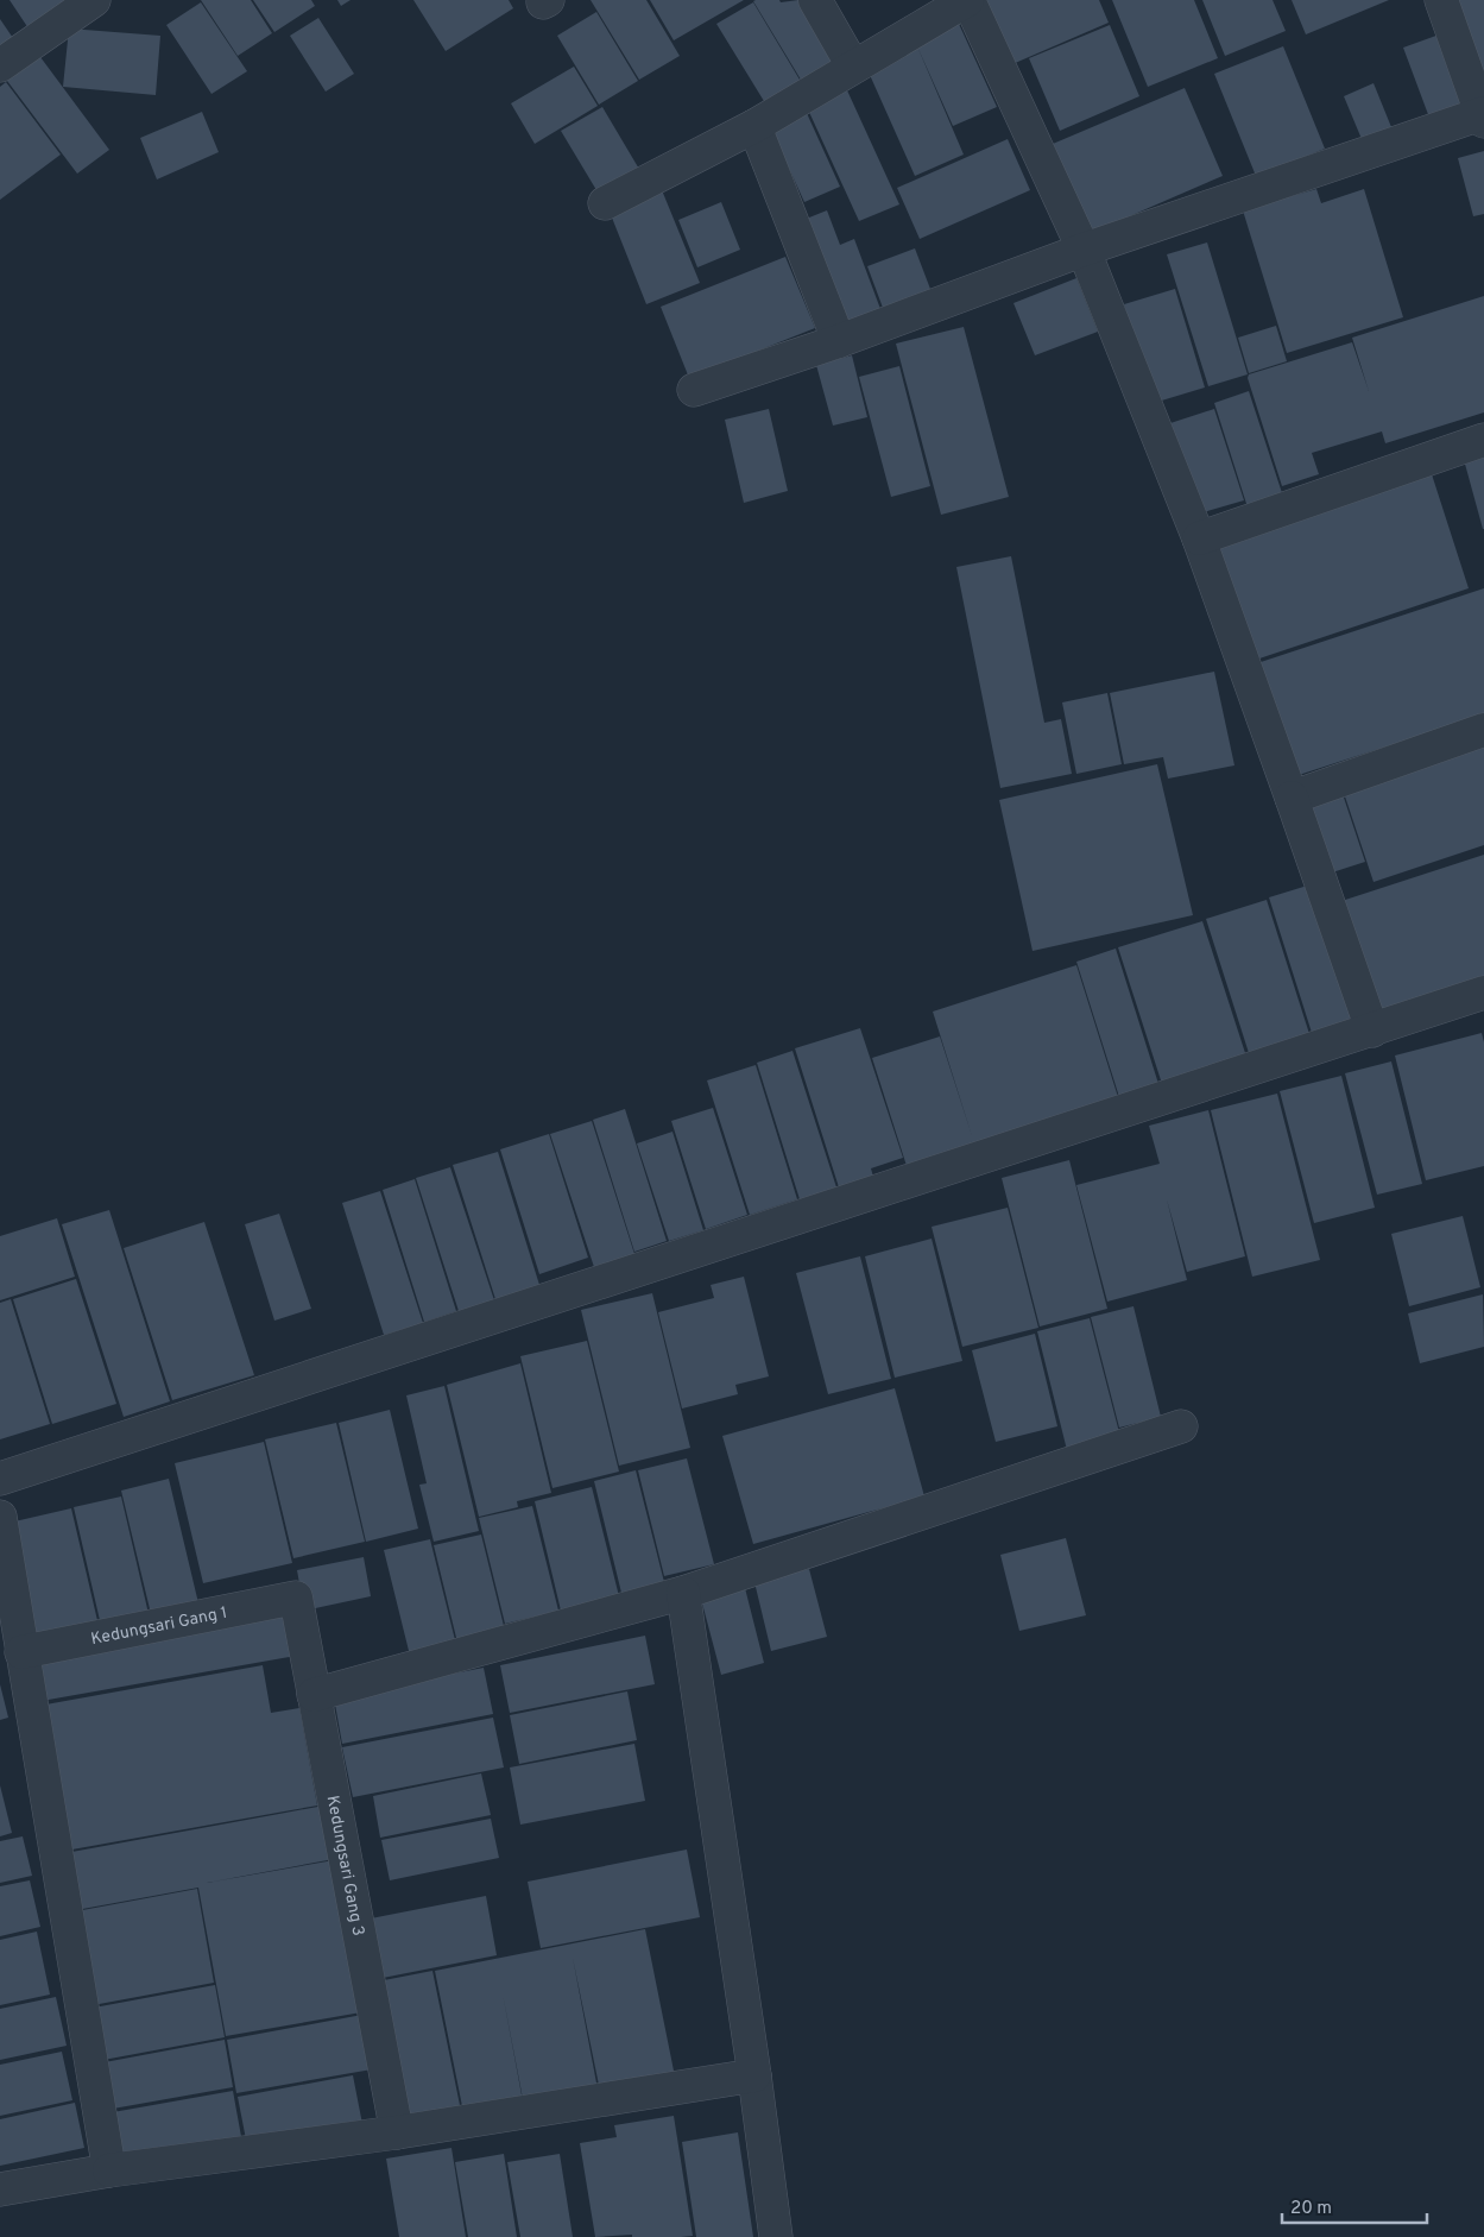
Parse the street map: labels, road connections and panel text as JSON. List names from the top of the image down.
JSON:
{
  "streets": {
    "street": ["Kedungsari Gang 1", "Kedungsari Gang 3"]
  },
  "crossings": [
    ["Kedungsari Gang 1", "Kedungsari Gang 3"]
  ],
  "scale_bar": "20 m"
}
